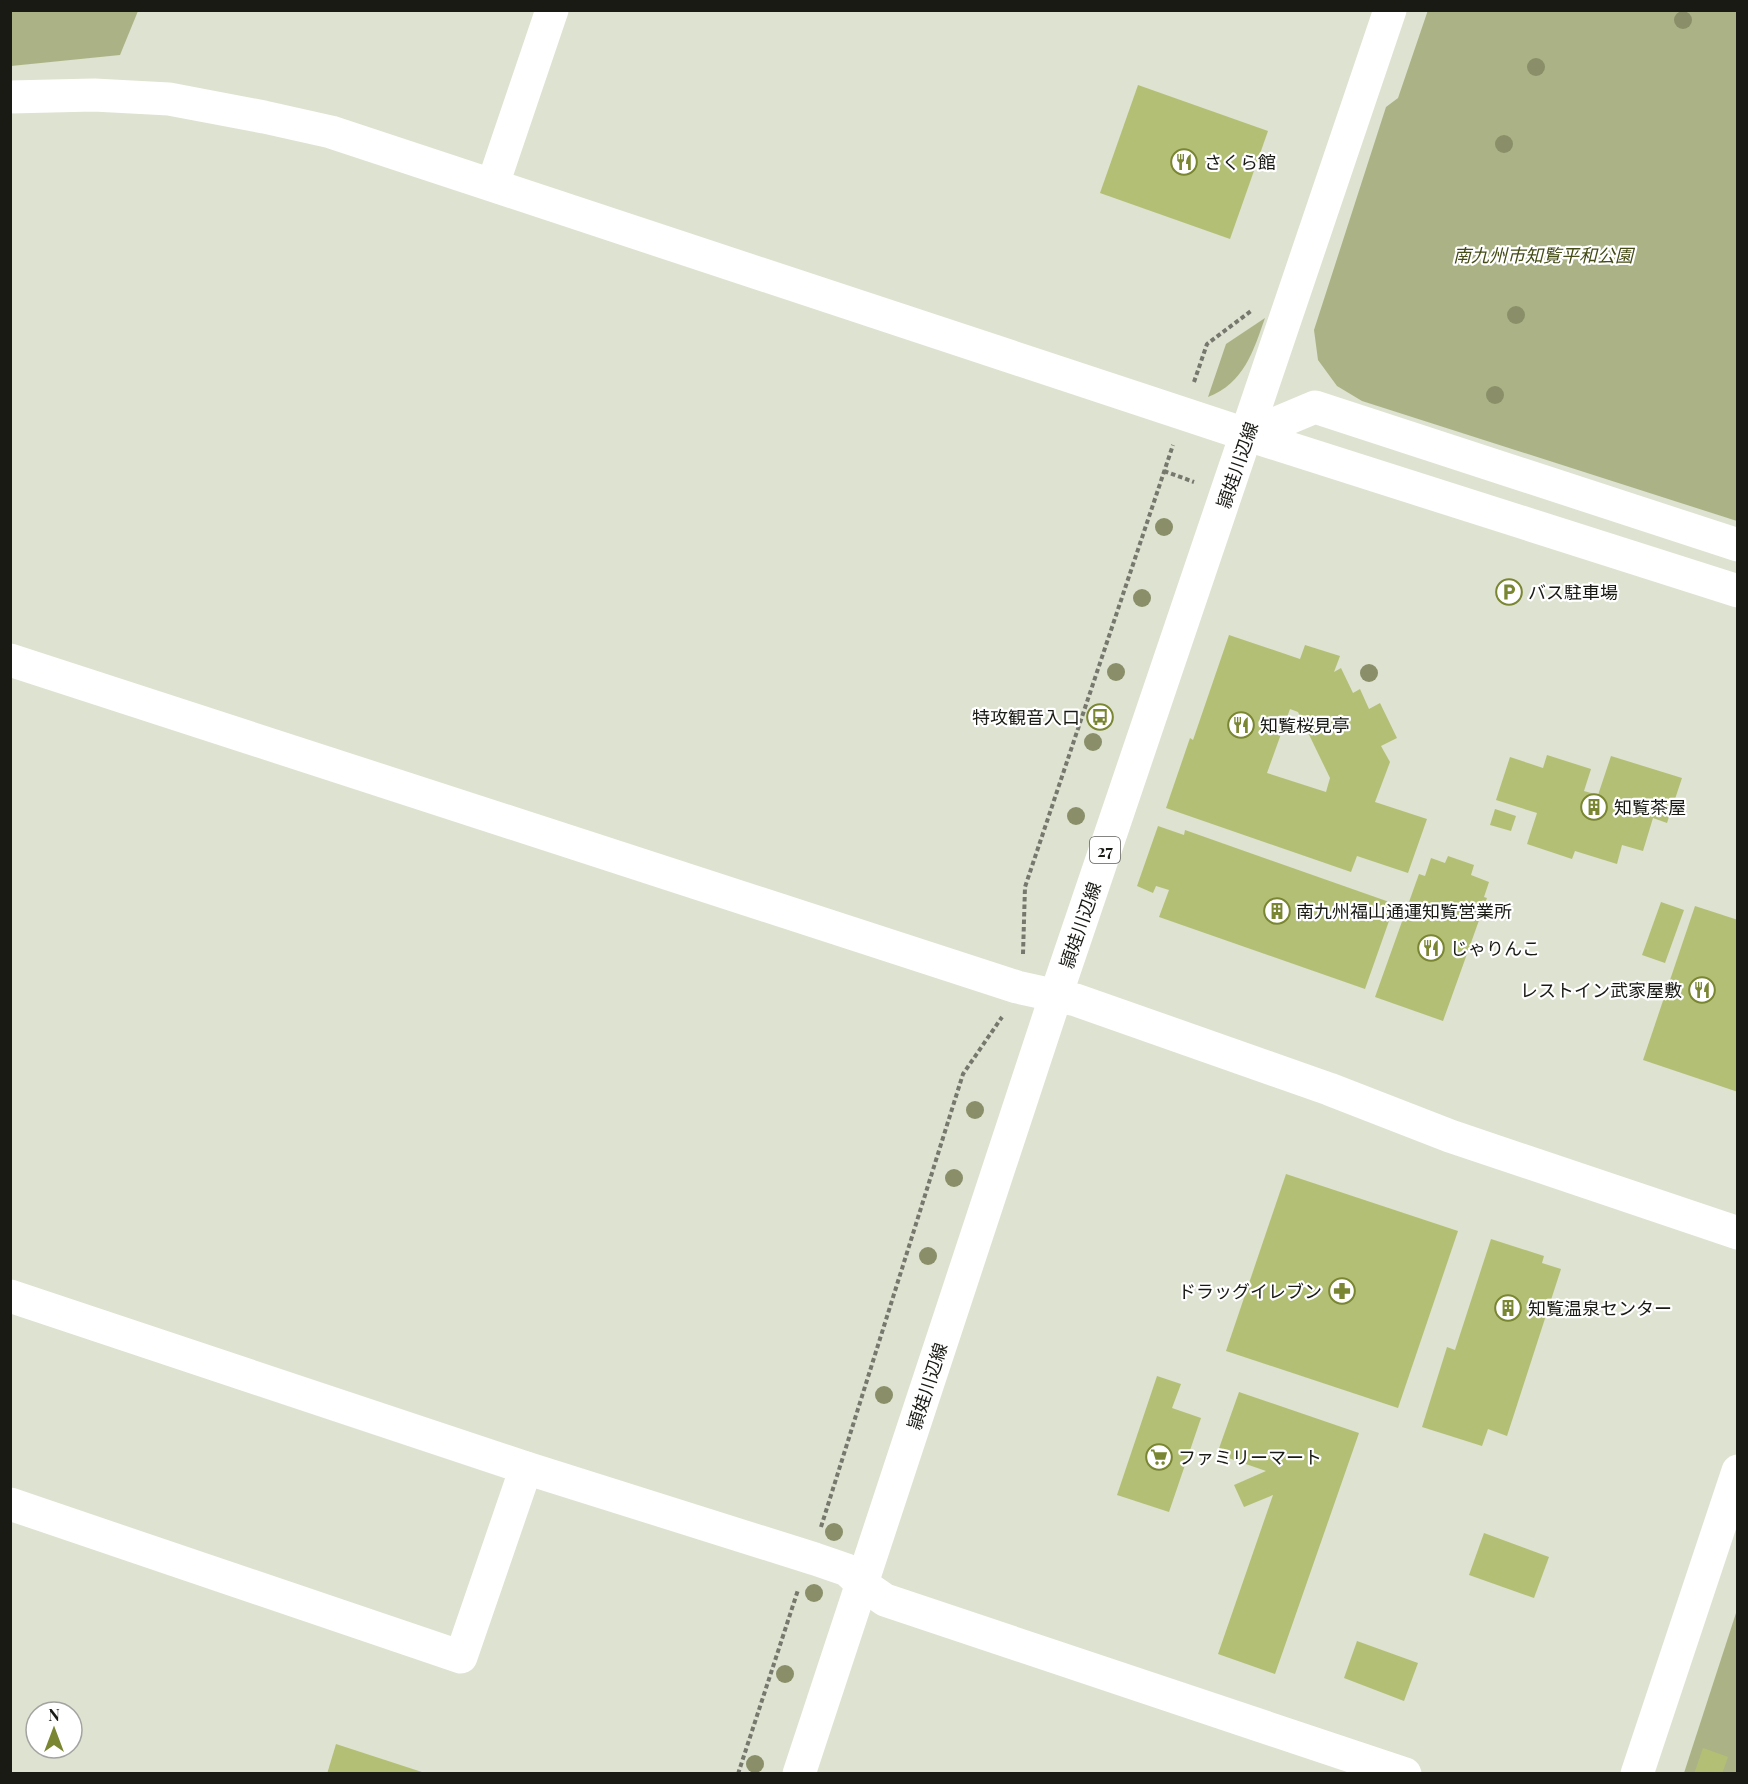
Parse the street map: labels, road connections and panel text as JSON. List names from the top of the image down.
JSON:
{
  "streets": {
    "street": ["頴娃川辺線", "27"]
  },
  "parks": ["南九州市知覧平和公園"],
  "places": {
    "restaurant": [
      "さくら館",
      "知覧桜見亭",
      "じゃりんこ",
      "レストイン武家屋敷"
    ],
    "parking": ["バス駐車場"],
    "bus stop": ["特攻観音入口"],
    "building": ["知覧茶屋", "南九州福山通運知覧営業所", "知覧温泉センター"],
    "pharmacy": ["ドラッグイレブン"],
    "supermarket": ["ファミリーマート"]
  },
  "north": "top"
}
